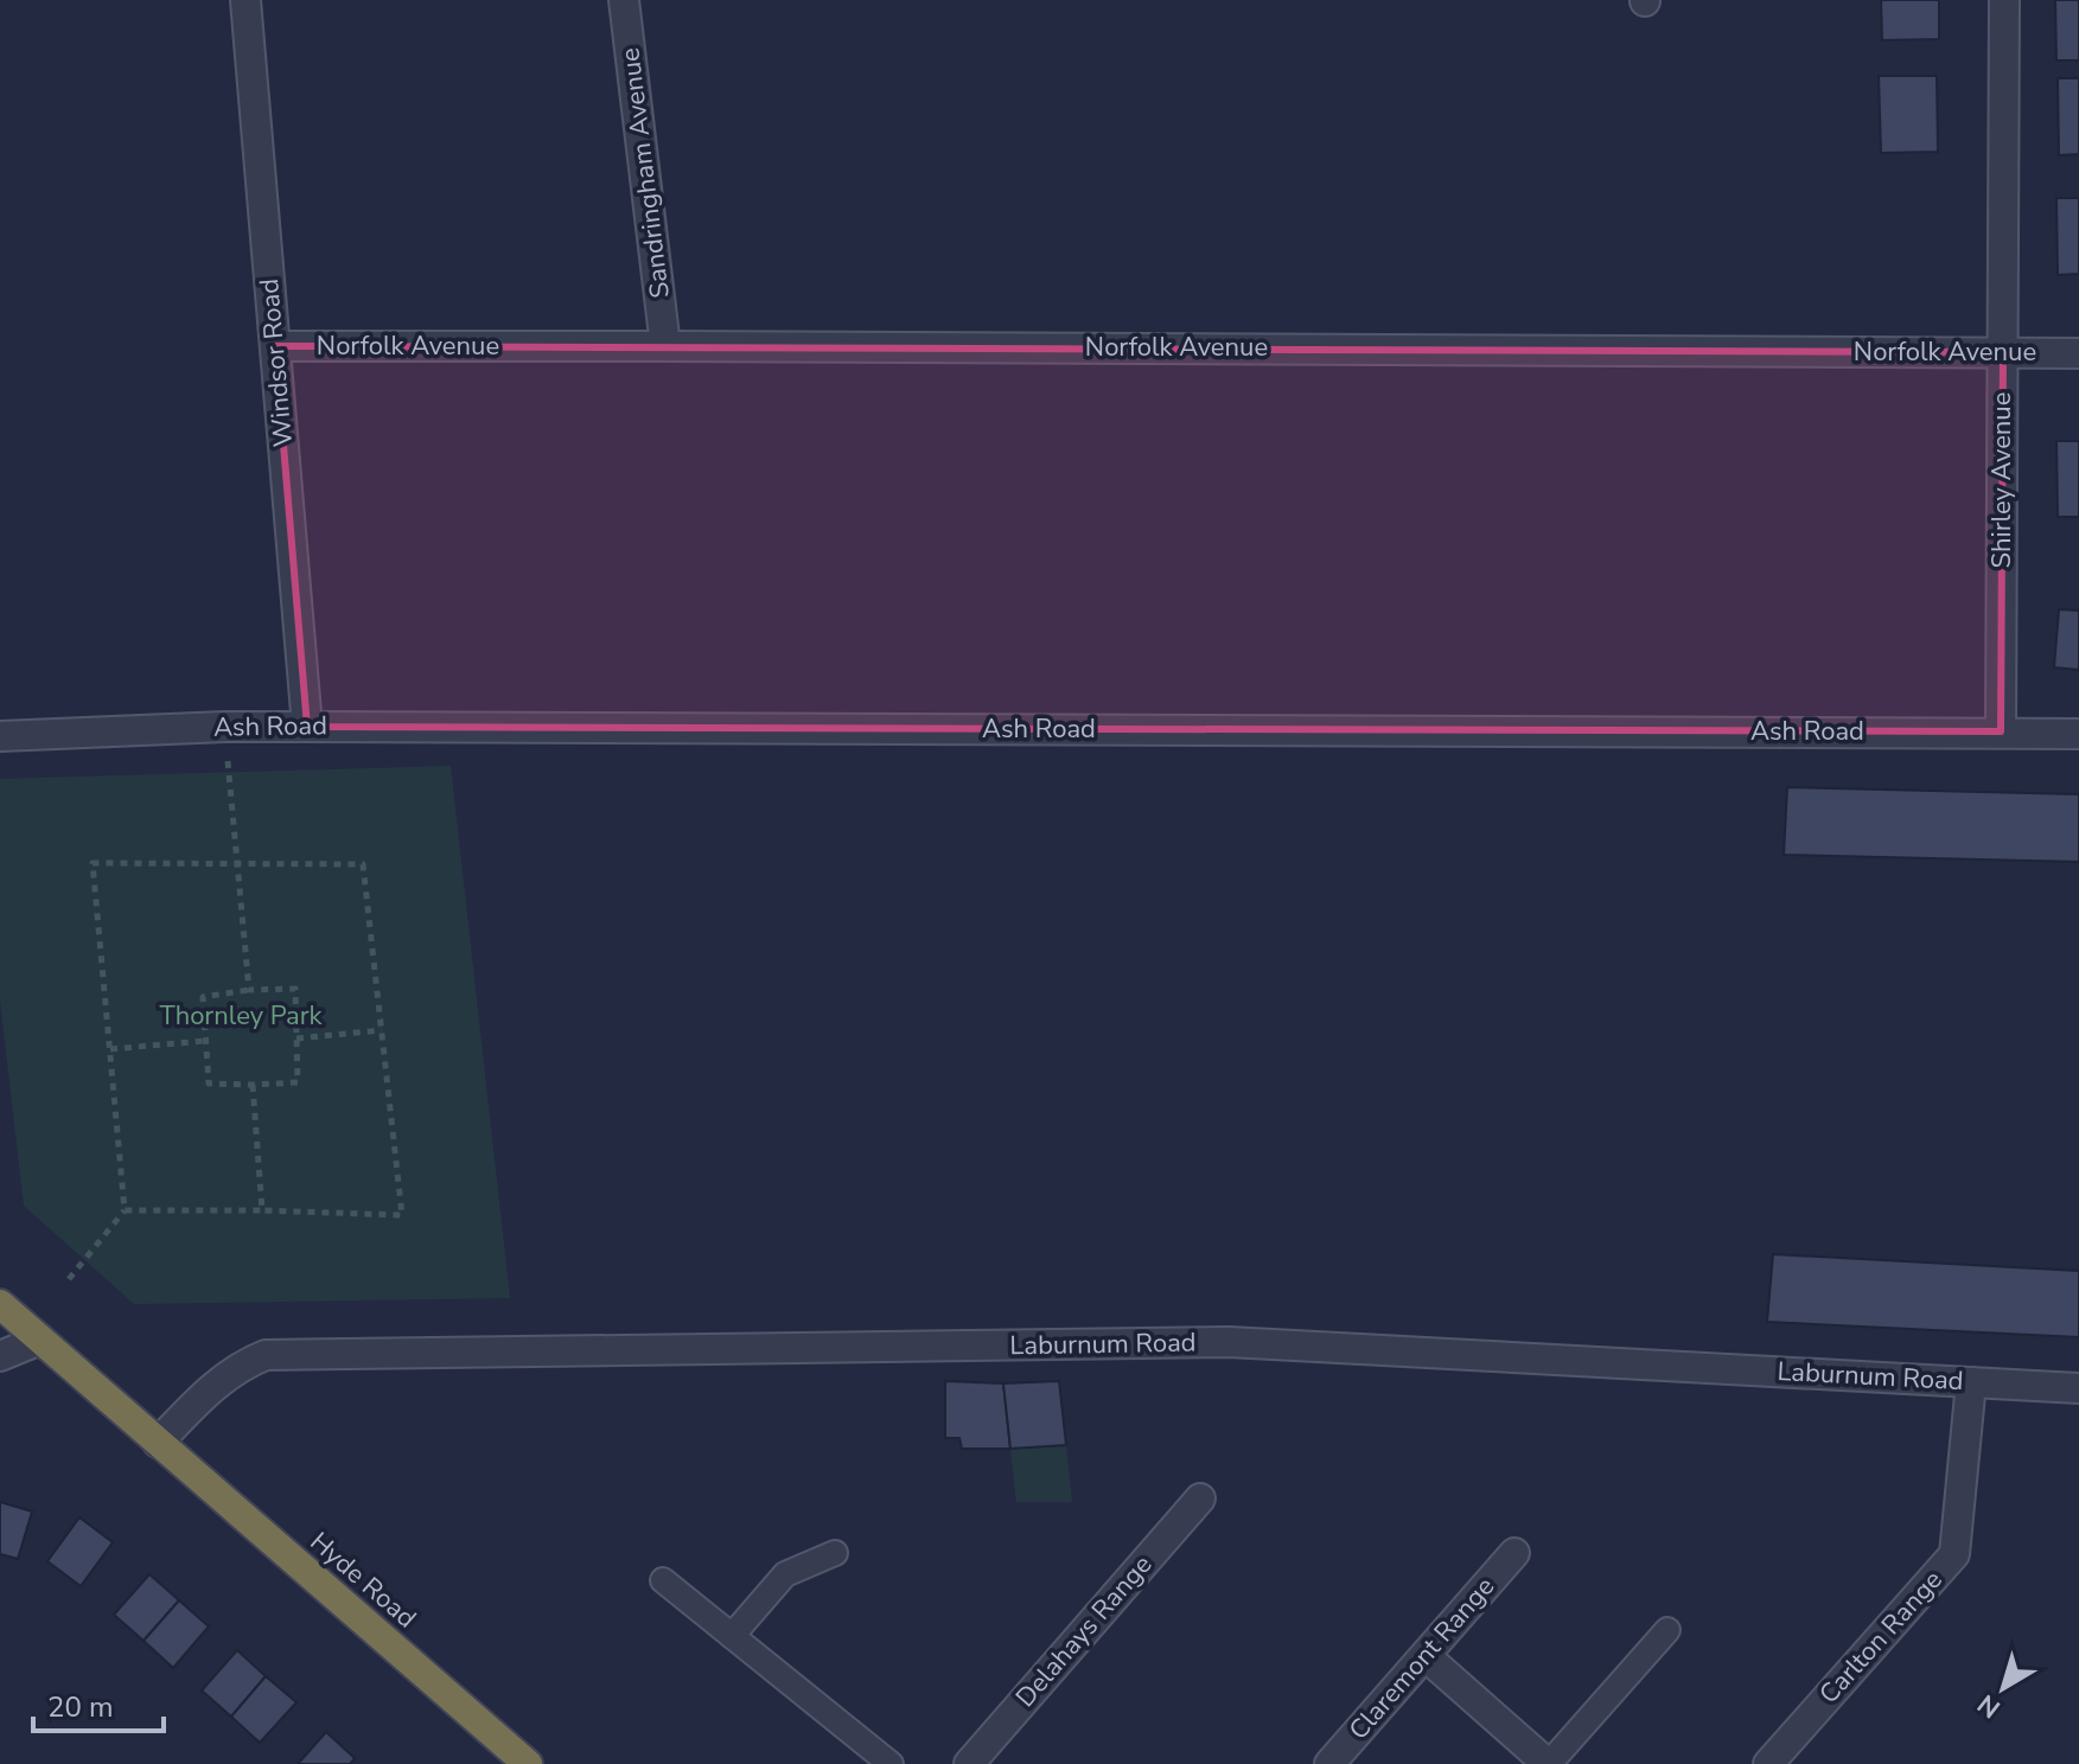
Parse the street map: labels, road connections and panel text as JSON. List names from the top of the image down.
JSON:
{
  "streets": {
    "highway": ["Hyde Road"],
    "street": [
      "Sandringham Avenue",
      "Norfolk Avenue",
      "Windsor Road",
      "Shirley Avenue",
      "Ash Road",
      "Laburnum Road",
      "Delahays Range",
      "Carlton Range",
      "Claremont Range"
    ]
  },
  "crossings": [
    ["Sandringham Avenue", "Norfolk Avenue"],
    ["Norfolk Avenue", "Windsor Road"],
    ["Norfolk Avenue", "Shirley Avenue"],
    ["Windsor Road", "Ash Road"],
    ["Shirley Avenue", "Ash Road"],
    ["Laburnum Road", "Hyde Road"],
    ["Laburnum Road", "Carlton Range"]
  ],
  "parks": ["Thornley Park"],
  "scale_bar": "20 m",
  "north": "bottom left"
}
